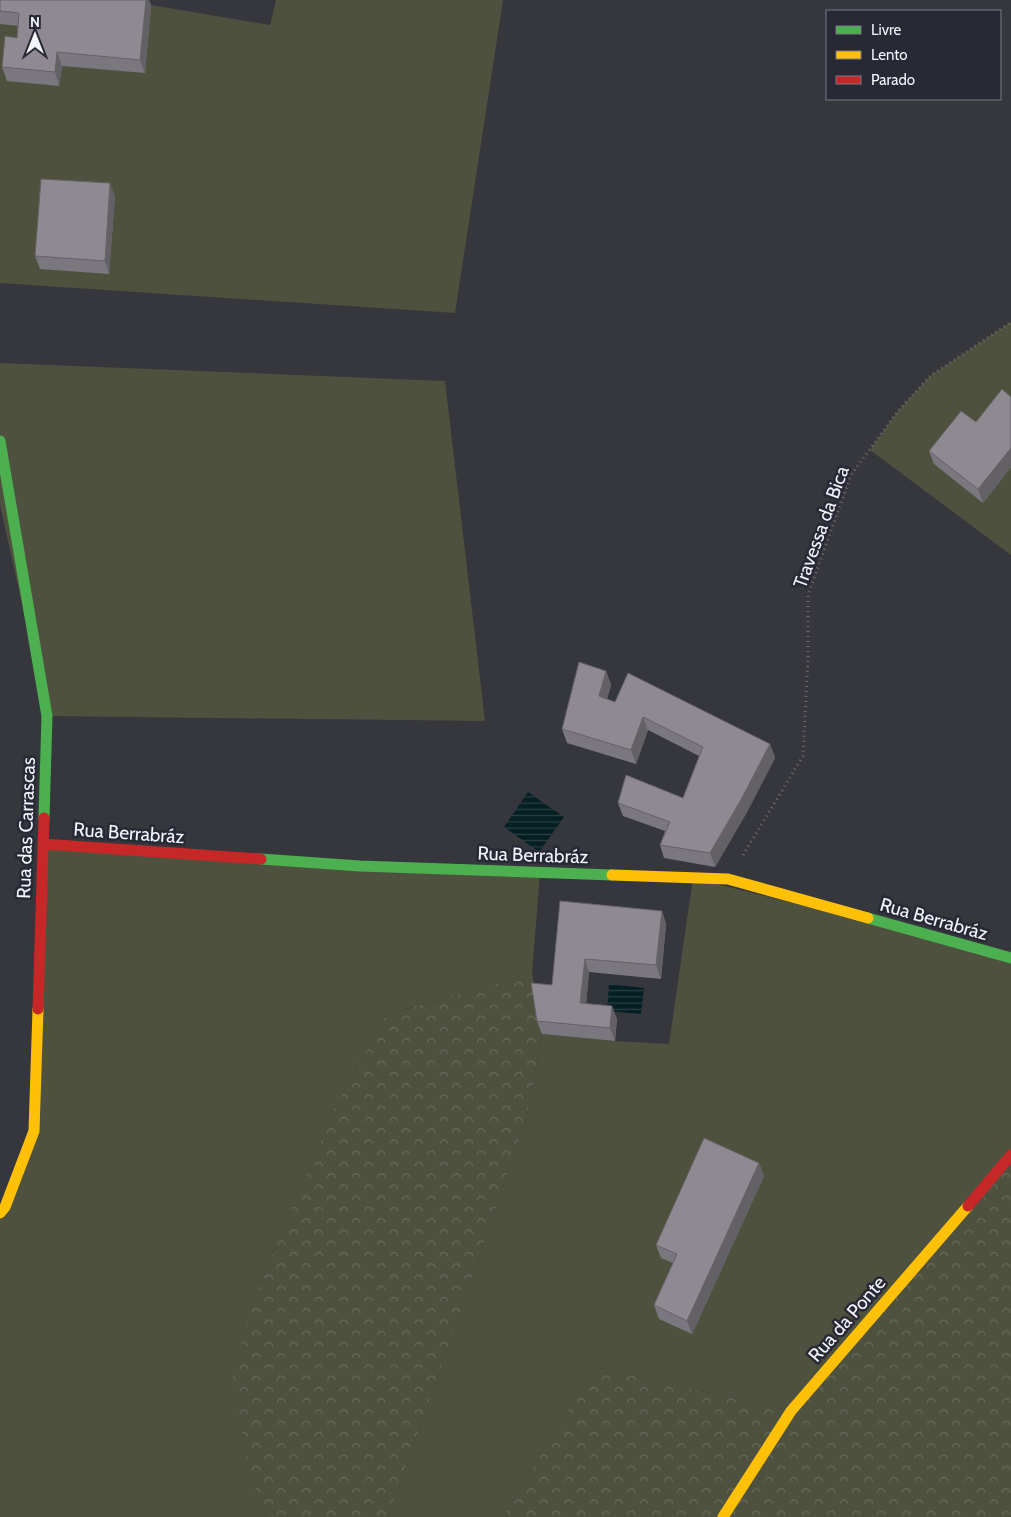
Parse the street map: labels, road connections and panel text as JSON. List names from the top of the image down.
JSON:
{
  "streets": {
    "street": ["Rua das Carrascas", "Rua Berrabráz", "Rua da Ponte"],
    "path": ["Travessa da Bica"]
  },
  "crossings": [
    ["Travessa da Bica", "Rua Berrabráz"],
    ["Rua das Carrascas", "Rua Berrabráz"]
  ],
  "legend": ["Livre", "Lento", "Parado"],
  "north": "top"
}
